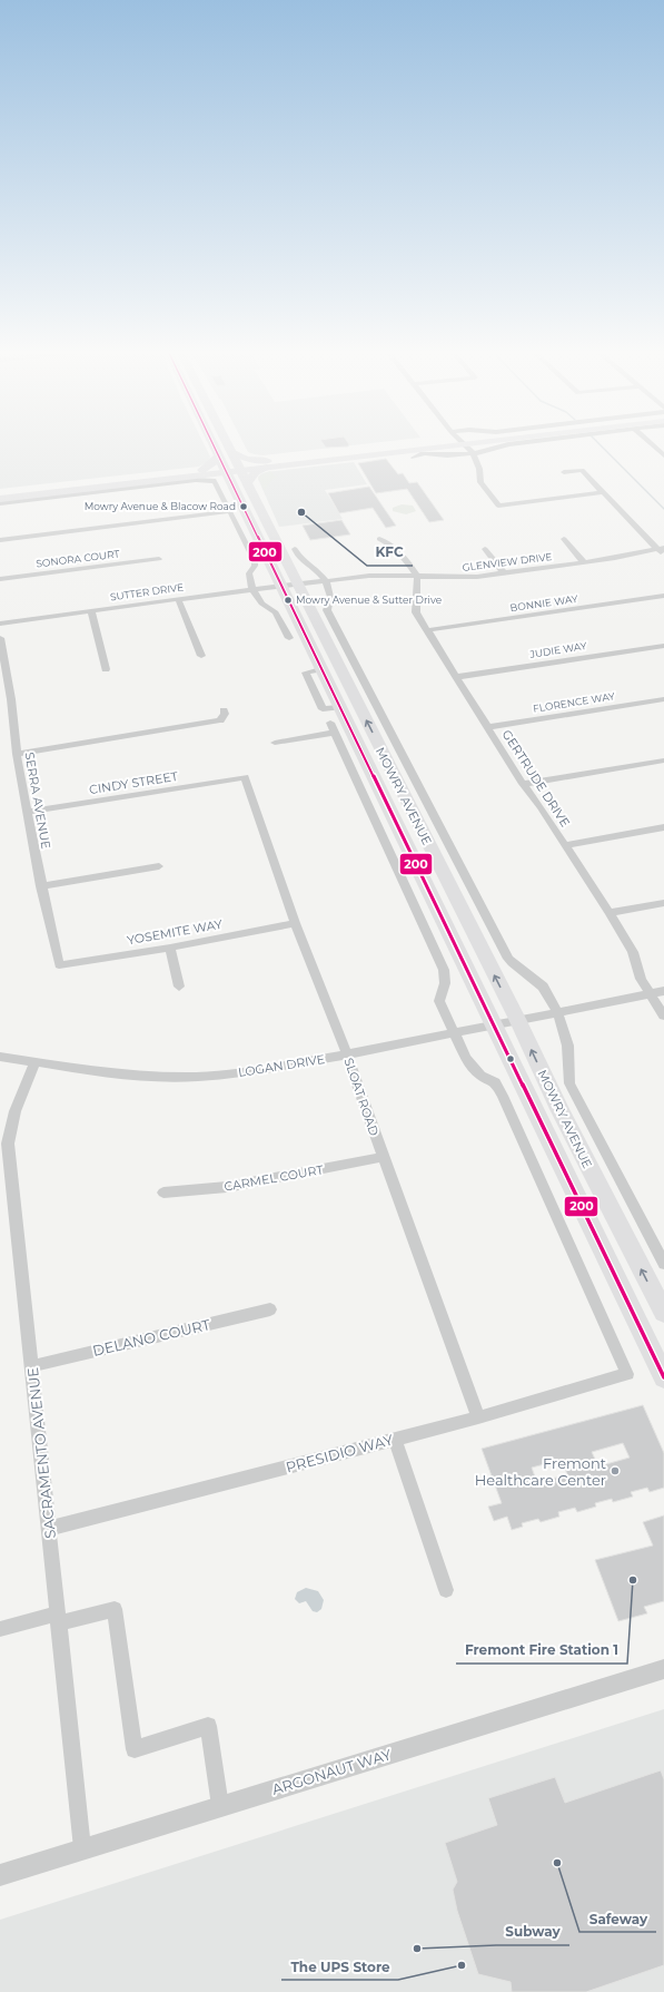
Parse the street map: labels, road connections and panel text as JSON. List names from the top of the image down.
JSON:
{
  "streets": {
    "main road": ["MOWRY AVENUE"],
    "street": [
      "SONORA COURT",
      "GLENVIEW DRIVE",
      "SUTTER DRIVE",
      "BONNIE WAY",
      "JUDIE WAY",
      "FLORENCE WAY",
      "GERTRUDE DRIVE",
      "CINDY STREET",
      "SERRA AVENUE",
      "YOSEMITE WAY",
      "LOGAN DRIVE",
      "SLOAT ROAD",
      "CARMEL COURT",
      "DELANO COURT",
      "SACRAMENTO AVENUE",
      "PRESIDIO WAY",
      "ARGONAUT WAY"
    ]
  },
  "crossings": [
    ["GLENVIEW DRIVE", "SUTTER DRIVE"],
    ["GLENVIEW DRIVE", "GERTRUDE DRIVE"],
    ["GLENVIEW DRIVE", "MOWRY AVENUE"],
    ["SUTTER DRIVE", "MOWRY AVENUE"],
    ["BONNIE WAY", "GERTRUDE DRIVE"],
    ["JUDIE WAY", "GERTRUDE DRIVE"],
    ["FLORENCE WAY", "GERTRUDE DRIVE"],
    ["GERTRUDE DRIVE", "LOGAN DRIVE"],
    ["CINDY STREET", "SERRA AVENUE"],
    ["CINDY STREET", "SLOAT ROAD"],
    ["MOWRY AVENUE", "LOGAN DRIVE"],
    ["SERRA AVENUE", "YOSEMITE WAY"],
    ["YOSEMITE WAY", "SLOAT ROAD"],
    ["LOGAN DRIVE", "SLOAT ROAD"],
    ["LOGAN DRIVE", "SACRAMENTO AVENUE"],
    ["LOGAN DRIVE", "PRESIDIO WAY"],
    ["SLOAT ROAD", "CARMEL COURT"],
    ["SLOAT ROAD", "PRESIDIO WAY"],
    ["DELANO COURT", "SACRAMENTO AVENUE"],
    ["SACRAMENTO AVENUE", "PRESIDIO WAY"],
    ["SACRAMENTO AVENUE", "ARGONAUT WAY"]
  ],
  "places": [
    "Mowry Avenue & Blacow Road",
    "KFC",
    "Mowry Avenue & Sutter Drive",
    "Fremont Healthcare Center",
    "Fremont Fire Station 1",
    "Safeway",
    "Subway",
    "The UPS Store"
  ],
  "lines": ["transit line 200"]
}
